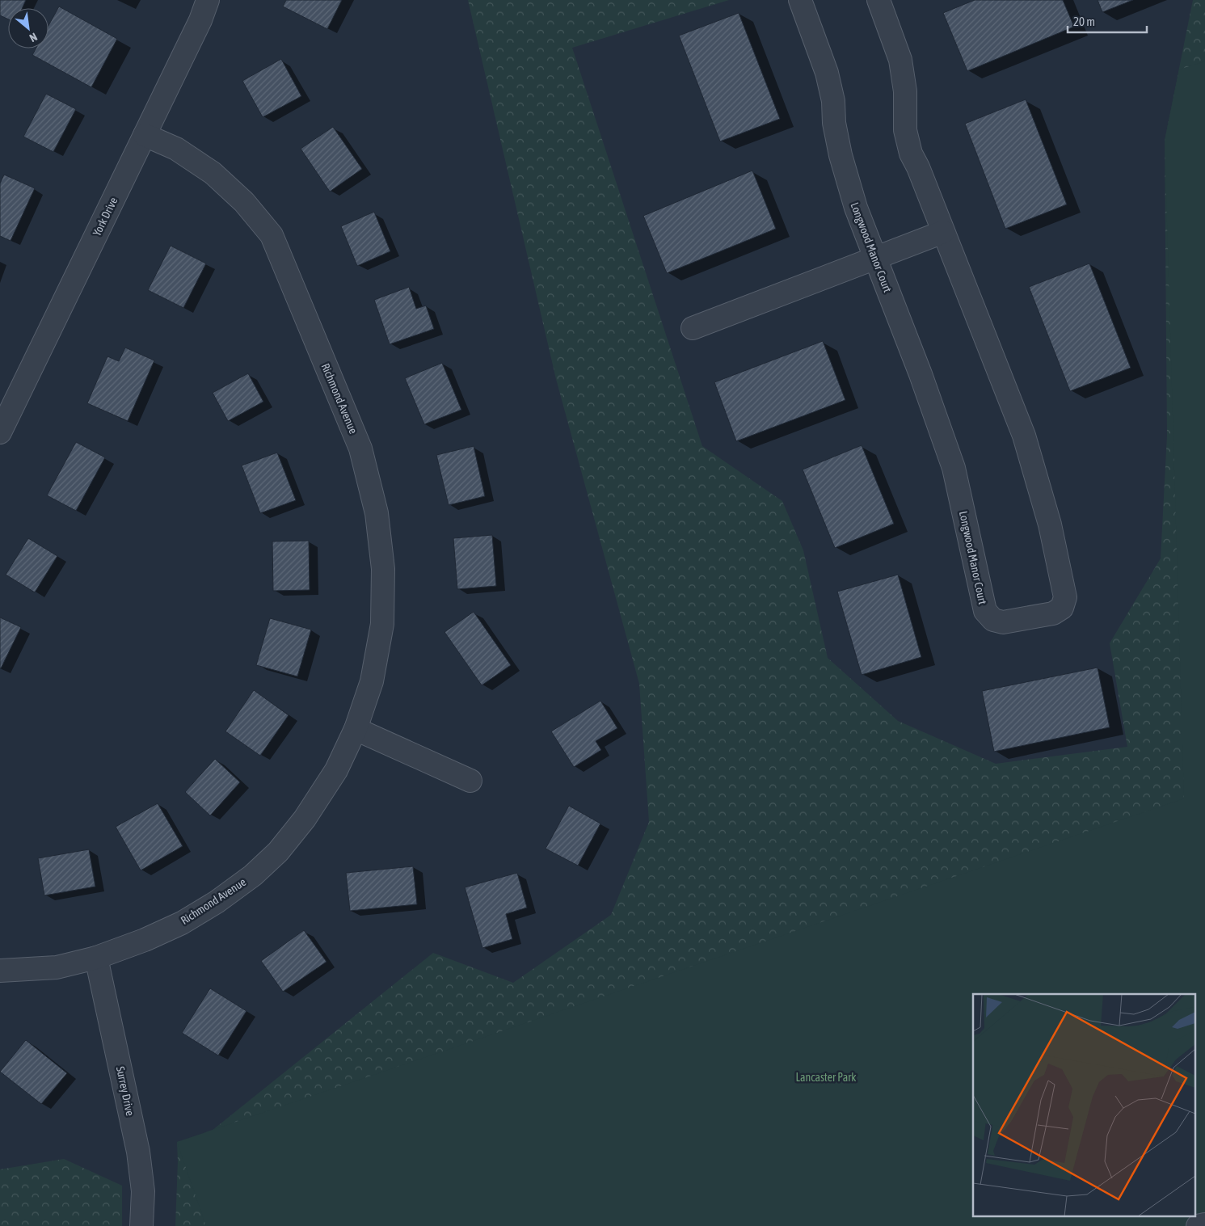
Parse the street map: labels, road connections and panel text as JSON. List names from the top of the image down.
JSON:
{
  "streets": {
    "street": [
      "York Drive",
      "Longwood Manor Court",
      "Richmond Avenue",
      "Surrey Drive"
    ]
  },
  "crossings": [
    ["York Drive", "Richmond Avenue"],
    ["Richmond Avenue", "Surrey Drive"]
  ],
  "parks": ["Lancaster Park"],
  "scale_bar": "20 m",
  "north": "bottom right"
}
